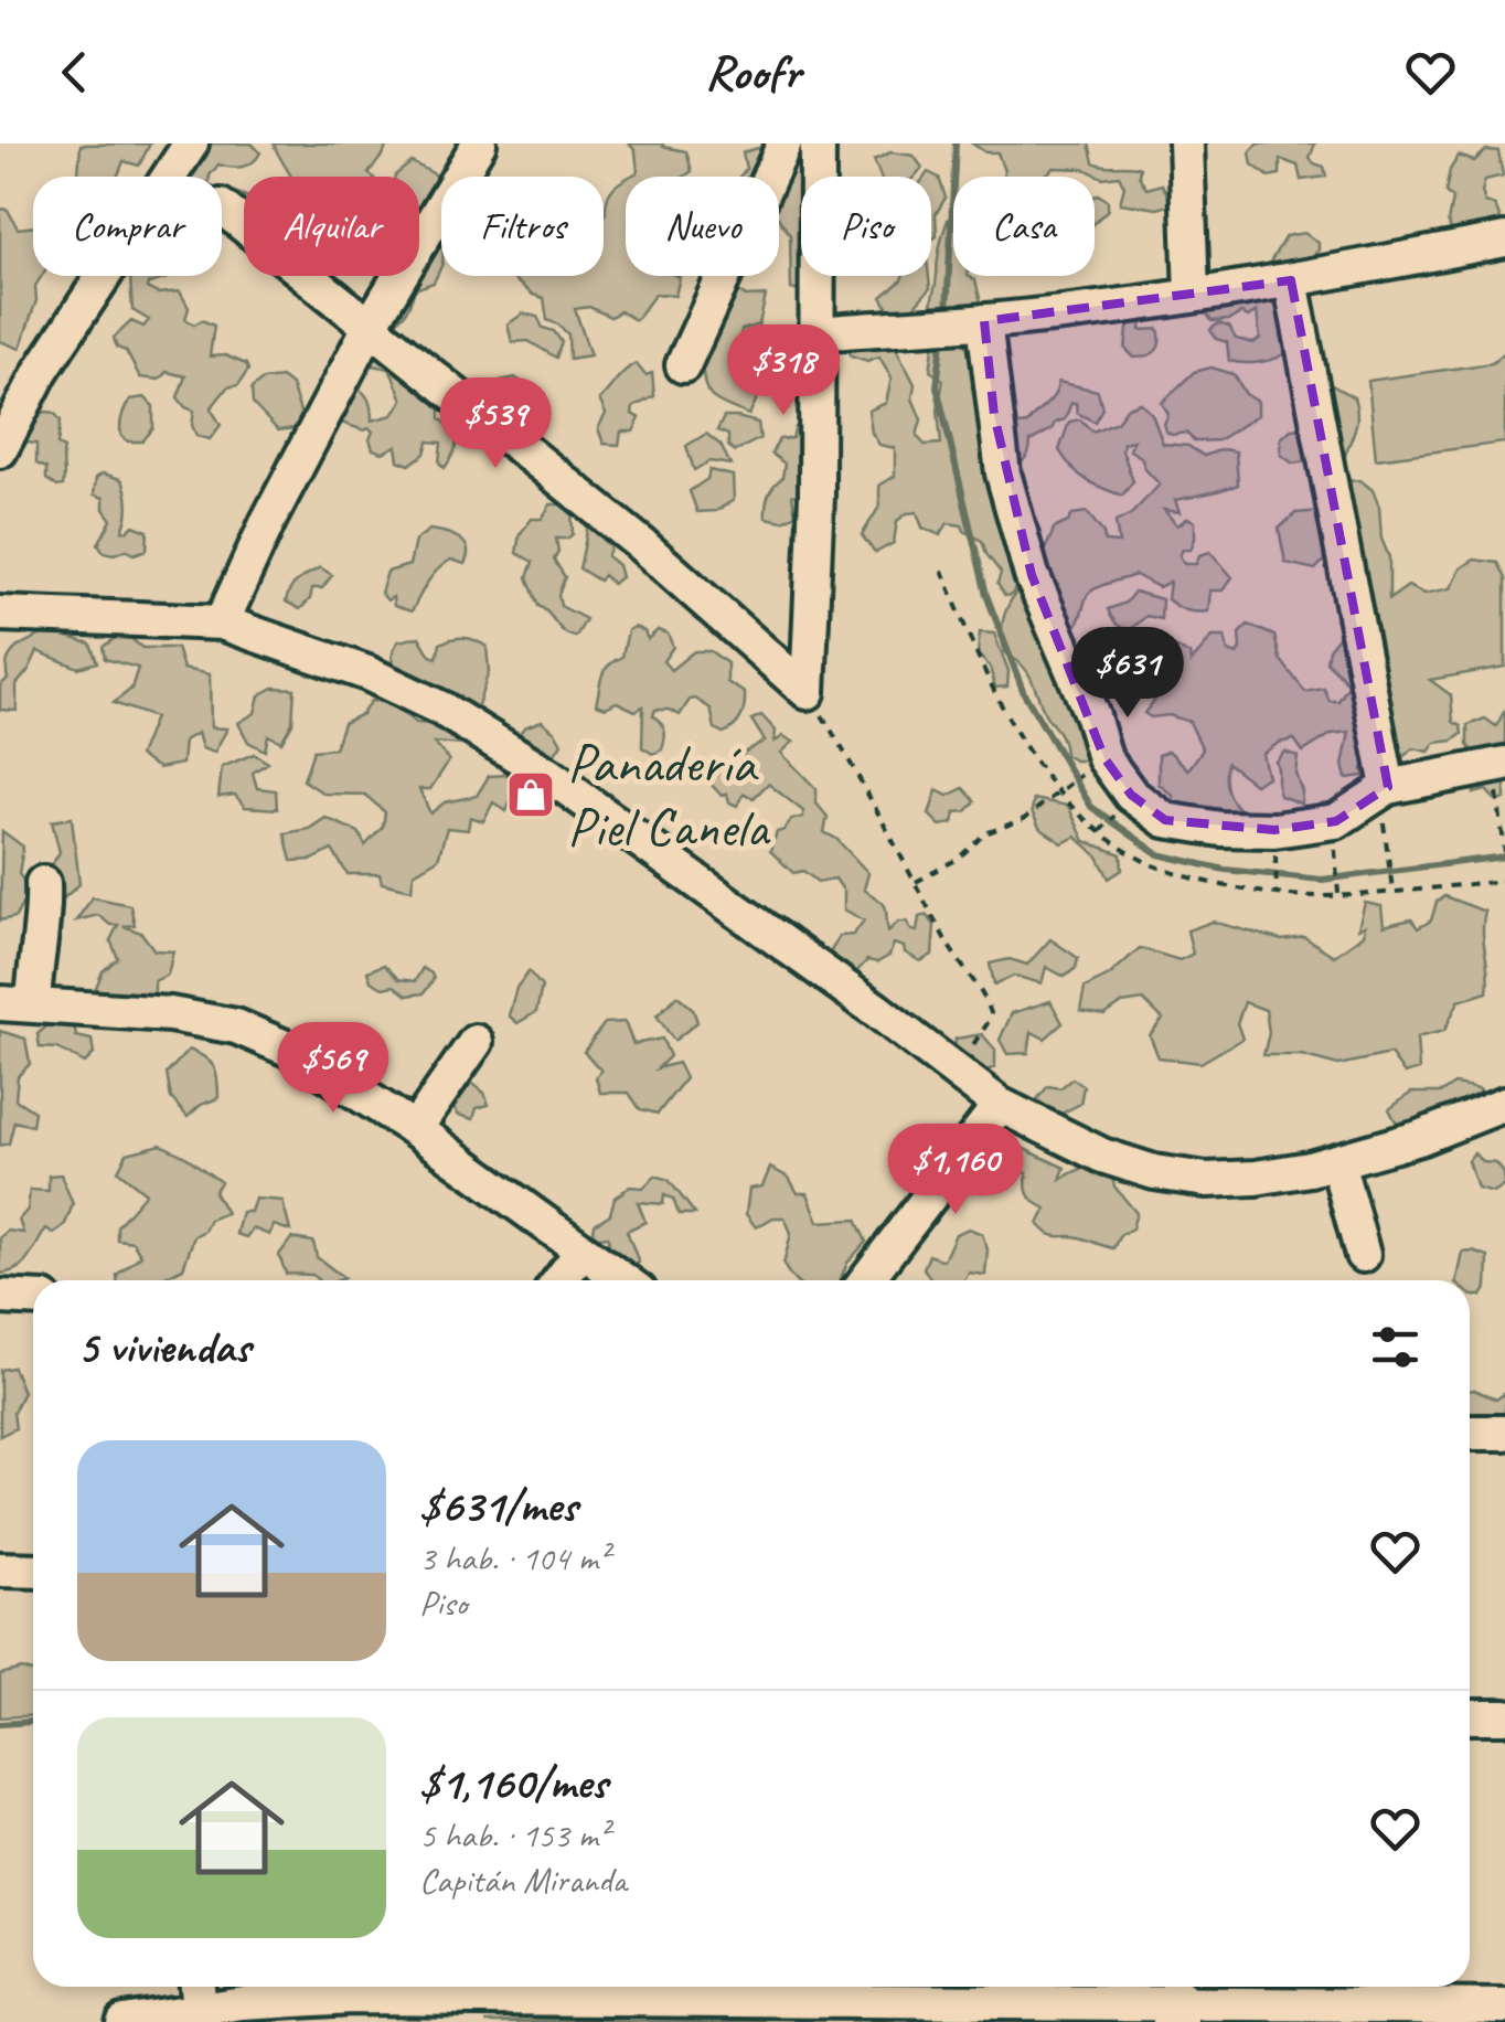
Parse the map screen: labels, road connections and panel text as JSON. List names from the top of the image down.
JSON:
{
  "places": {
    "shop": ["Panadería Piel Canela"]
  },
  "page": {
    "header": "Roofr",
    "chip": [
      "Comprar",
      "Alquilar",
      "Filtros",
      "Nuevo",
      "Piso",
      "Casa"
    ],
    "price": [
      "$318",
      "$539",
      "$631",
      "$569",
      "$1,160"
    ],
    "heading": "5 viviendas",
    "list": [
      {
        "name": "$631/mes",
        "note": "3 hab. · 104 m² · Piso"
      },
      {
        "name": "$1,160/mes",
        "note": "5 hab. · 153 m² · Capitán Miranda"
      }
    ]
  }
}
